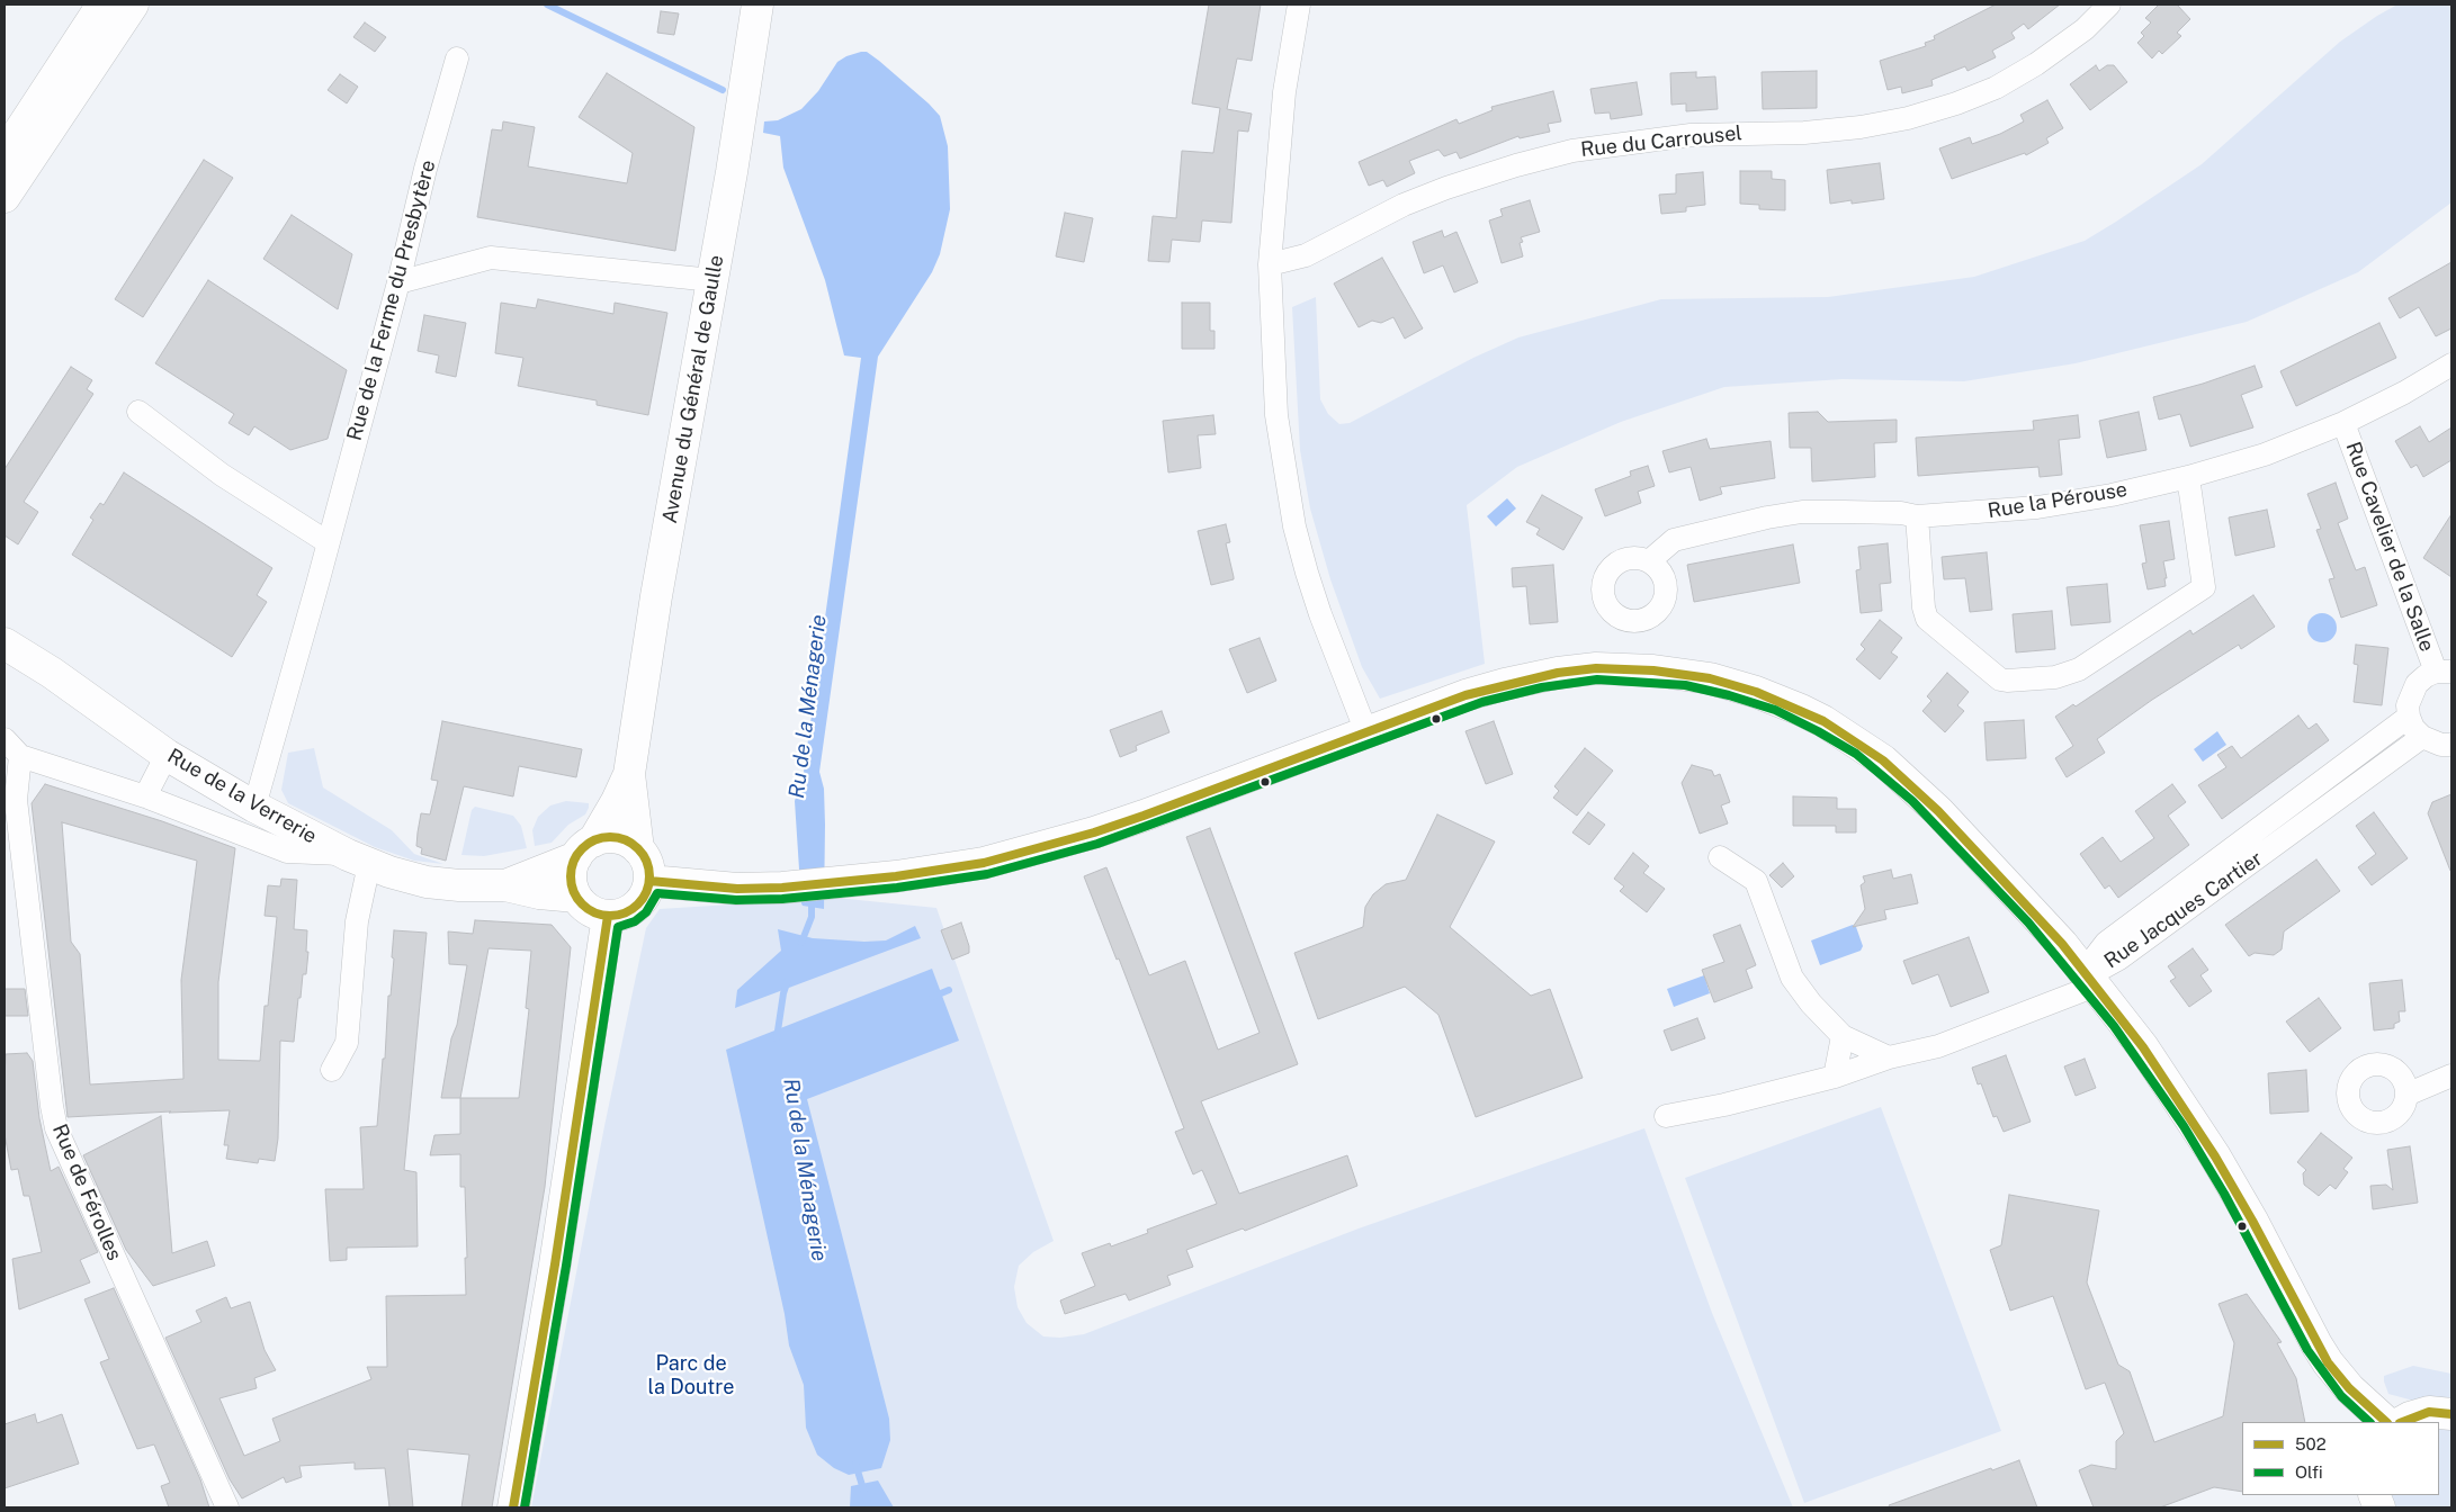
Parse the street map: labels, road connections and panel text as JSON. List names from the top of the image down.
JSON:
{
  "streets": {
    "main road": ["Avenue du Général de Gaulle", "Rue de la Verrerie"],
    "street": [
      "Rue du Carrousel",
      "Rue de la Ferme du Presbytère",
      "Rue la Pérouse",
      "Rue Cavelier de la Salle",
      "Rue Jacques Cartier",
      "Rue de Férolles"
    ]
  },
  "crossings": [
    ["Rue de la Ferme du Presbytère", "Rue de la Verrerie"],
    ["Avenue du Général de Gaulle", "Rue de la Verrerie"],
    ["Rue la Pérouse", "Rue Cavelier de la Salle"]
  ],
  "water": ["Ru de la Ménagerie"],
  "parks": ["Parc de la Doutre"],
  "lines": ["transit line 502", "transit line Olfi"],
  "legend": ["502", "Olfi"]
}
